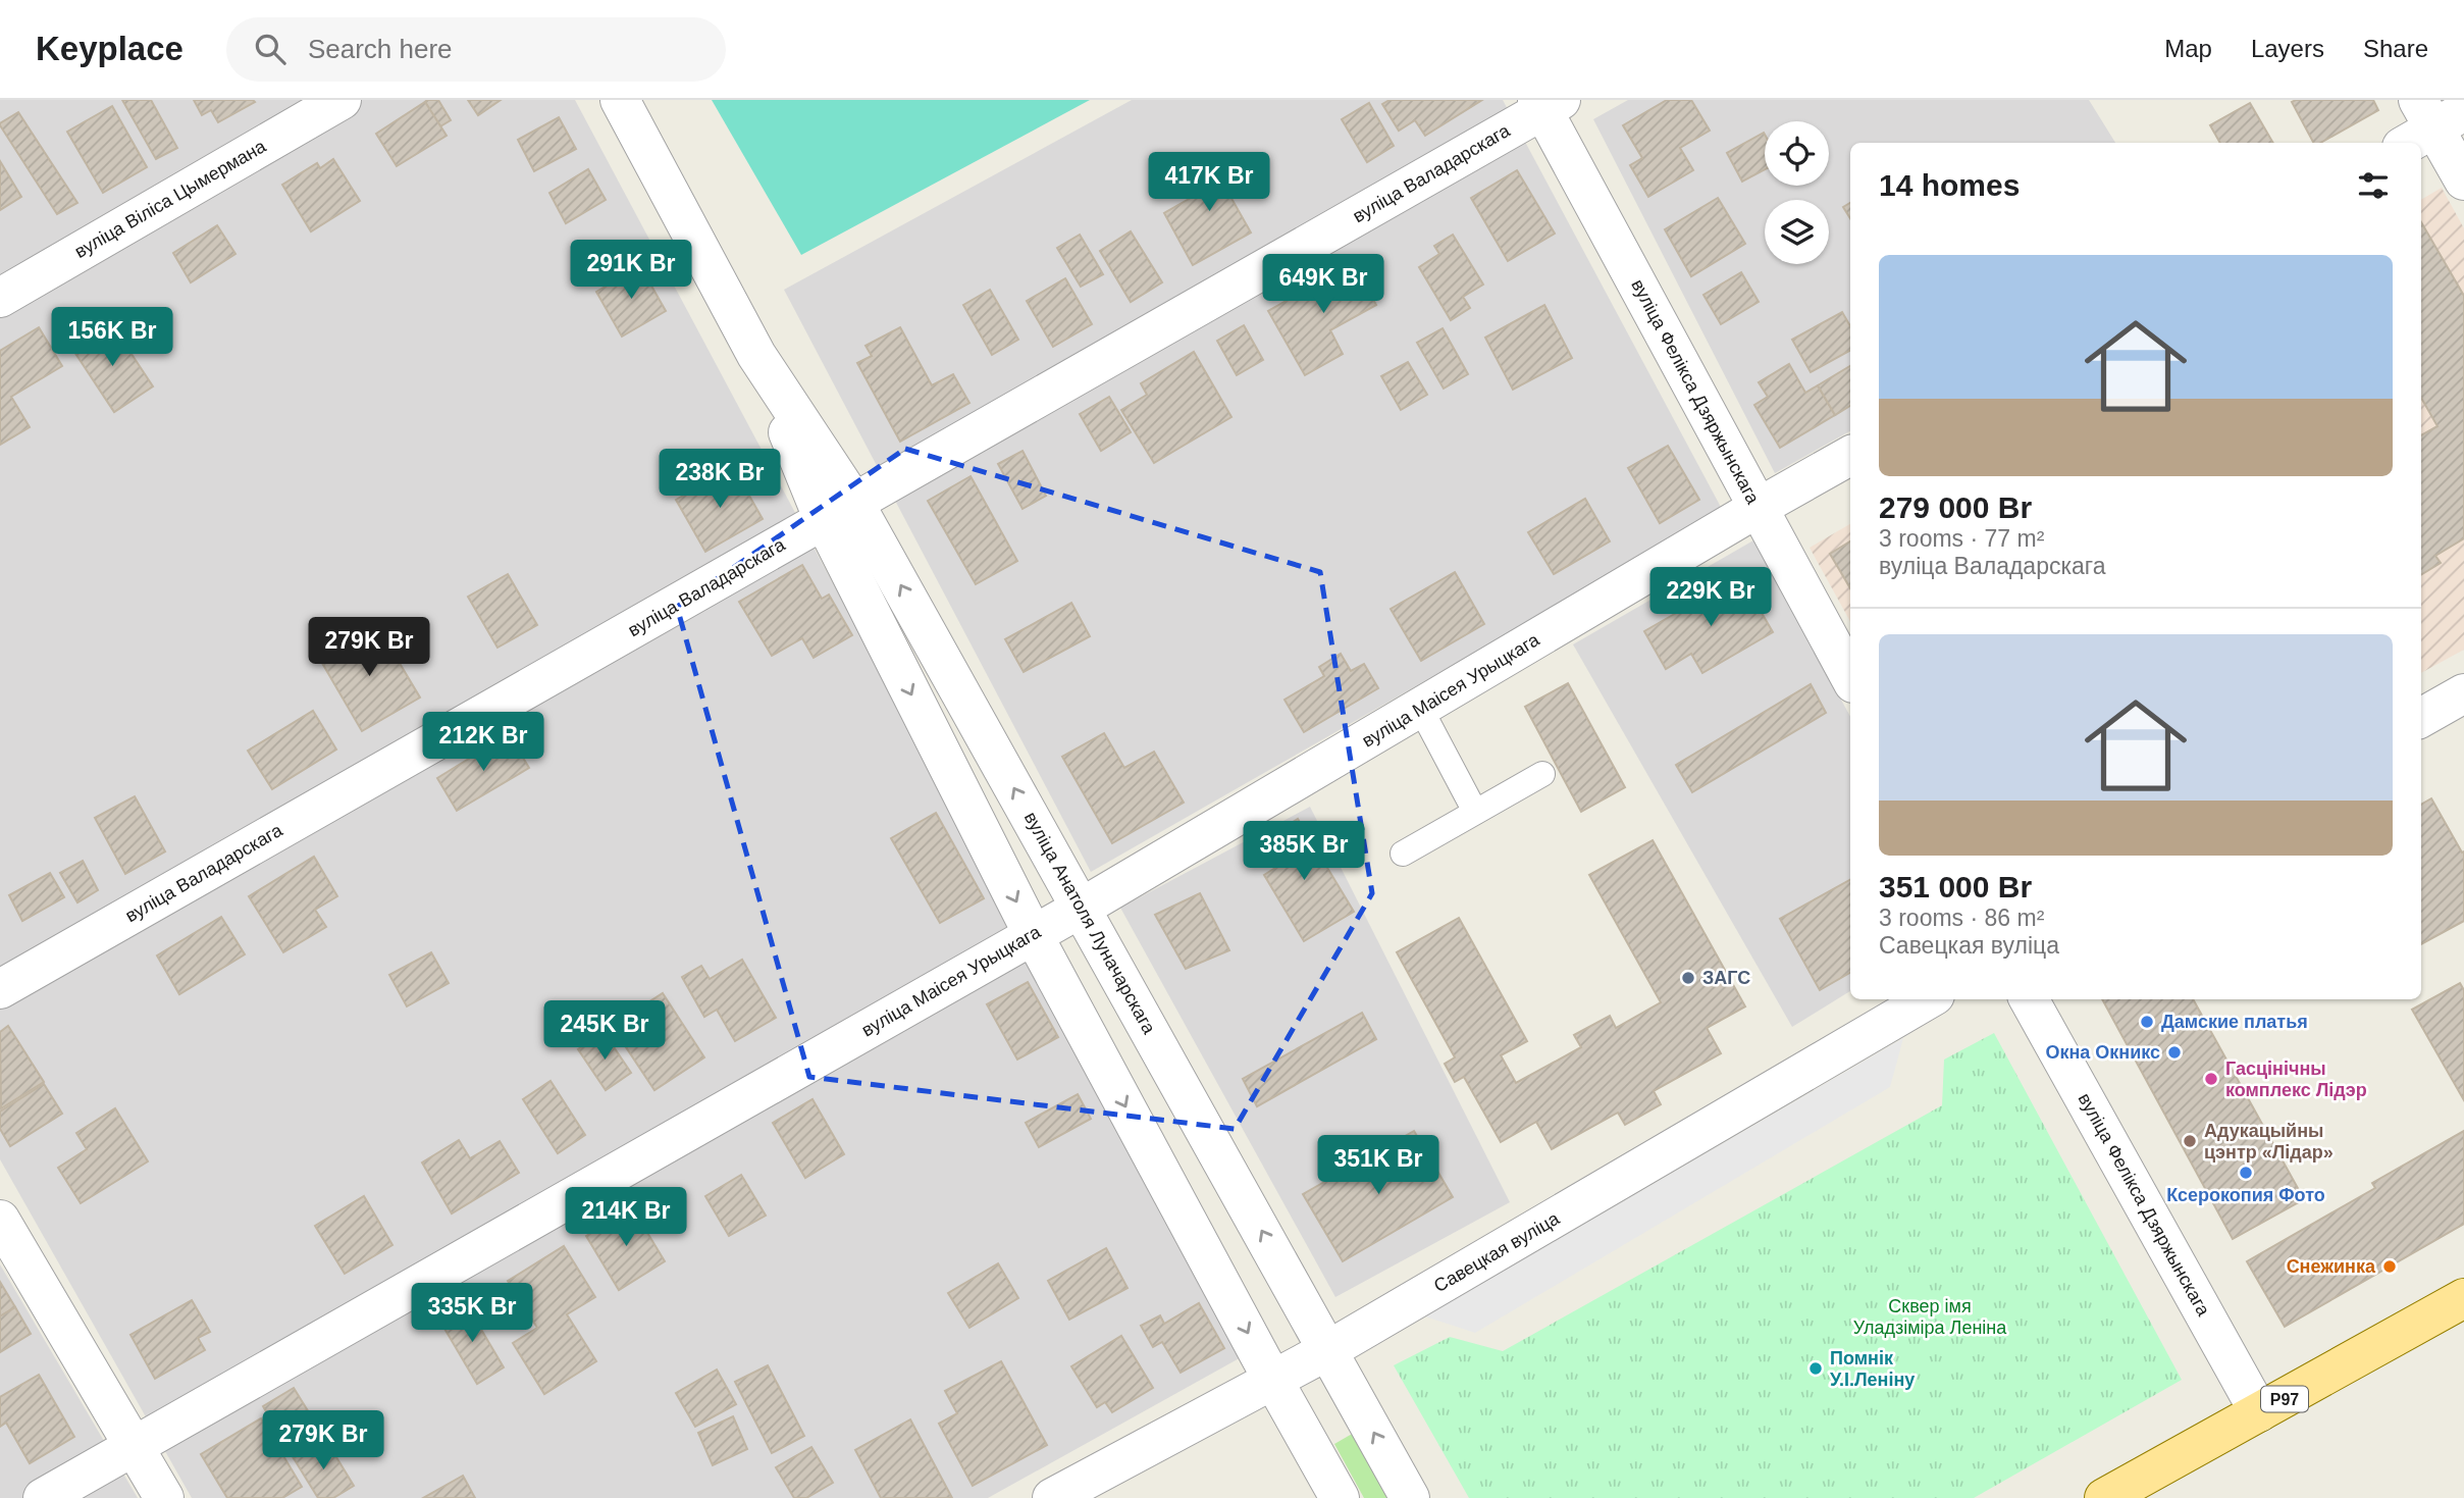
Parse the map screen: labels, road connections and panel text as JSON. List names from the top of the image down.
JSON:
{
  "streets": {
    "main road": ["Р97"],
    "street": [
      "вуліца Валадарскага",
      "вуліца Віліса Цымермана",
      "вуліца Фелікса Дзяржынскага",
      "вуліца Маісея Урыцкага",
      "вуліца Анатоля Луначарскага",
      "Савецкая вуліца"
    ]
  },
  "crossings": [
    ["вуліца Валадарскага", "вуліца Фелікса Дзяржынскага"],
    ["вуліца Валадарскага", "вуліца Анатоля Луначарскага"],
    ["вуліца Фелікса Дзяржынскага", "вуліца Маісея Урыцкага"],
    ["вуліца Фелікса Дзяржынскага", "Р97"],
    ["вуліца Маісея Урыцкага", "вуліца Анатоля Луначарскага"],
    ["вуліца Анатоля Луначарскага", "Савецкая вуліца"]
  ],
  "parks": ["Сквер імя Уладзіміра Леніна"],
  "places": [
    "ЗАГС",
    "Дамские платья",
    "Окна Окникс",
    "Гасцінічны комплекс Лідэр",
    "Адукацыйны цэнтр «Лідар»",
    "Ксерокопия Фото",
    "Снежинка",
    "Помнік У.І.Леніну"
  ],
  "page": {
    "header": "Keyplace",
    "search": "Search here",
    "nav": ["Map", "Layers", "Share"],
    "heading": "14 homes",
    "price": [
      "417K Br",
      "291K Br",
      "649K Br",
      "156K Br",
      "238K Br",
      "229K Br",
      "279K Br",
      "212K Br",
      "385K Br",
      "245K Br",
      "351K Br",
      "214K Br",
      "335K Br",
      "279K Br"
    ],
    "list": [
      {
        "name": "279 000 Br",
        "note": "3 rooms · 77 m² · вуліца Валадарскага"
      },
      {
        "name": "351 000 Br",
        "note": "3 rooms · 86 m² · Савецкая вуліца"
      }
    ]
  }
}
